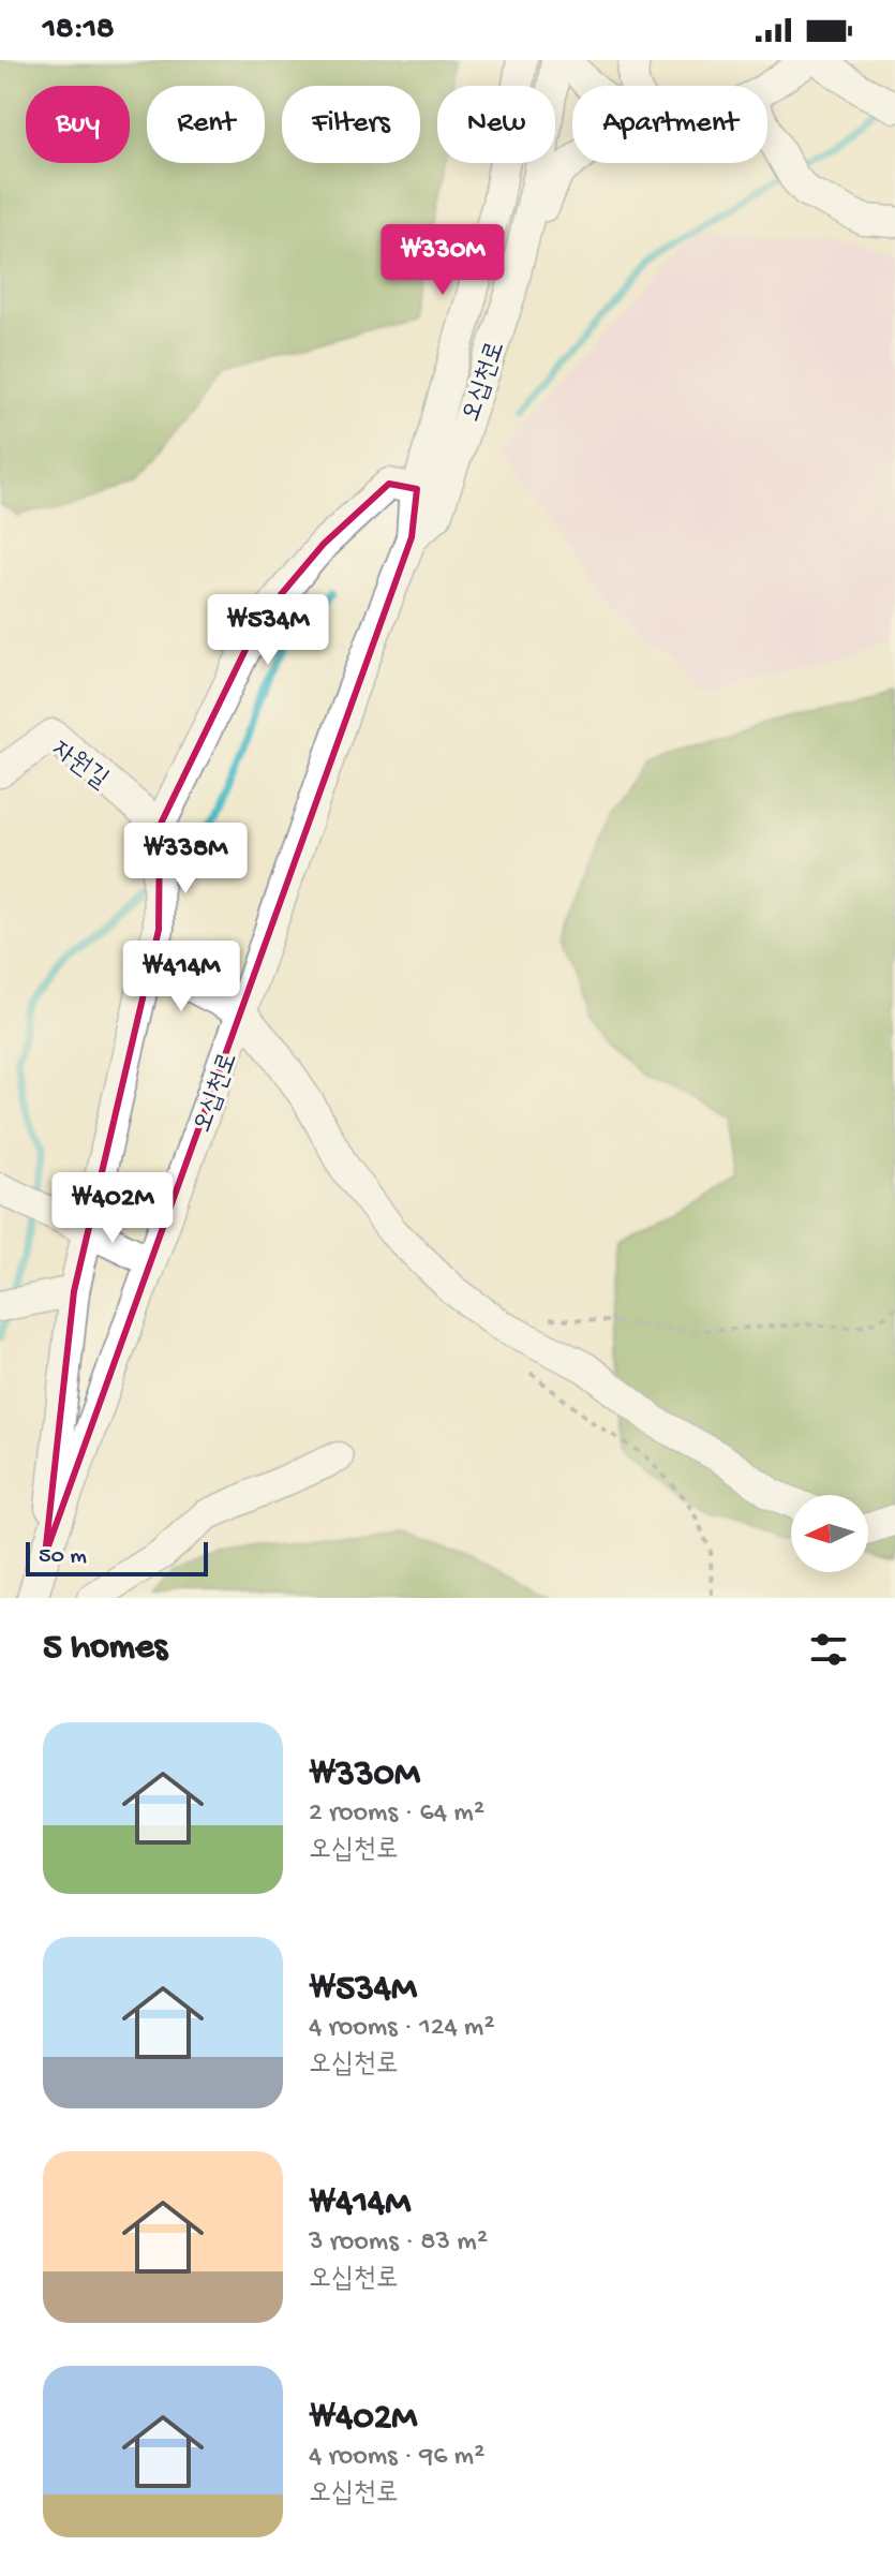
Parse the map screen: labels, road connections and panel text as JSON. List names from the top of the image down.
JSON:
{
  "streets": {
    "street": ["오십천로", "자원길"]
  },
  "scale_bar": "50 m",
  "north": "left",
  "page": {
    "status": "18:18",
    "chip": [
      "Buy",
      "Rent",
      "Filters",
      "New",
      "Apartment"
    ],
    "price": [
      "₩330M",
      "₩534M",
      "₩338M",
      "₩414M",
      "₩402M"
    ],
    "scale": "50 m",
    "heading": "5 homes",
    "list": [
      {
        "name": "₩330M",
        "note": "2 rooms · 64 m² · 오십천로"
      },
      {
        "name": "₩534M",
        "note": "4 rooms · 124 m² · 오십천로"
      },
      {
        "name": "₩414M",
        "note": "3 rooms · 83 m² · 오십천로"
      },
      {
        "name": "₩402M",
        "note": "4 rooms · 96 m² · 오십천로"
      }
    ]
  }
}
